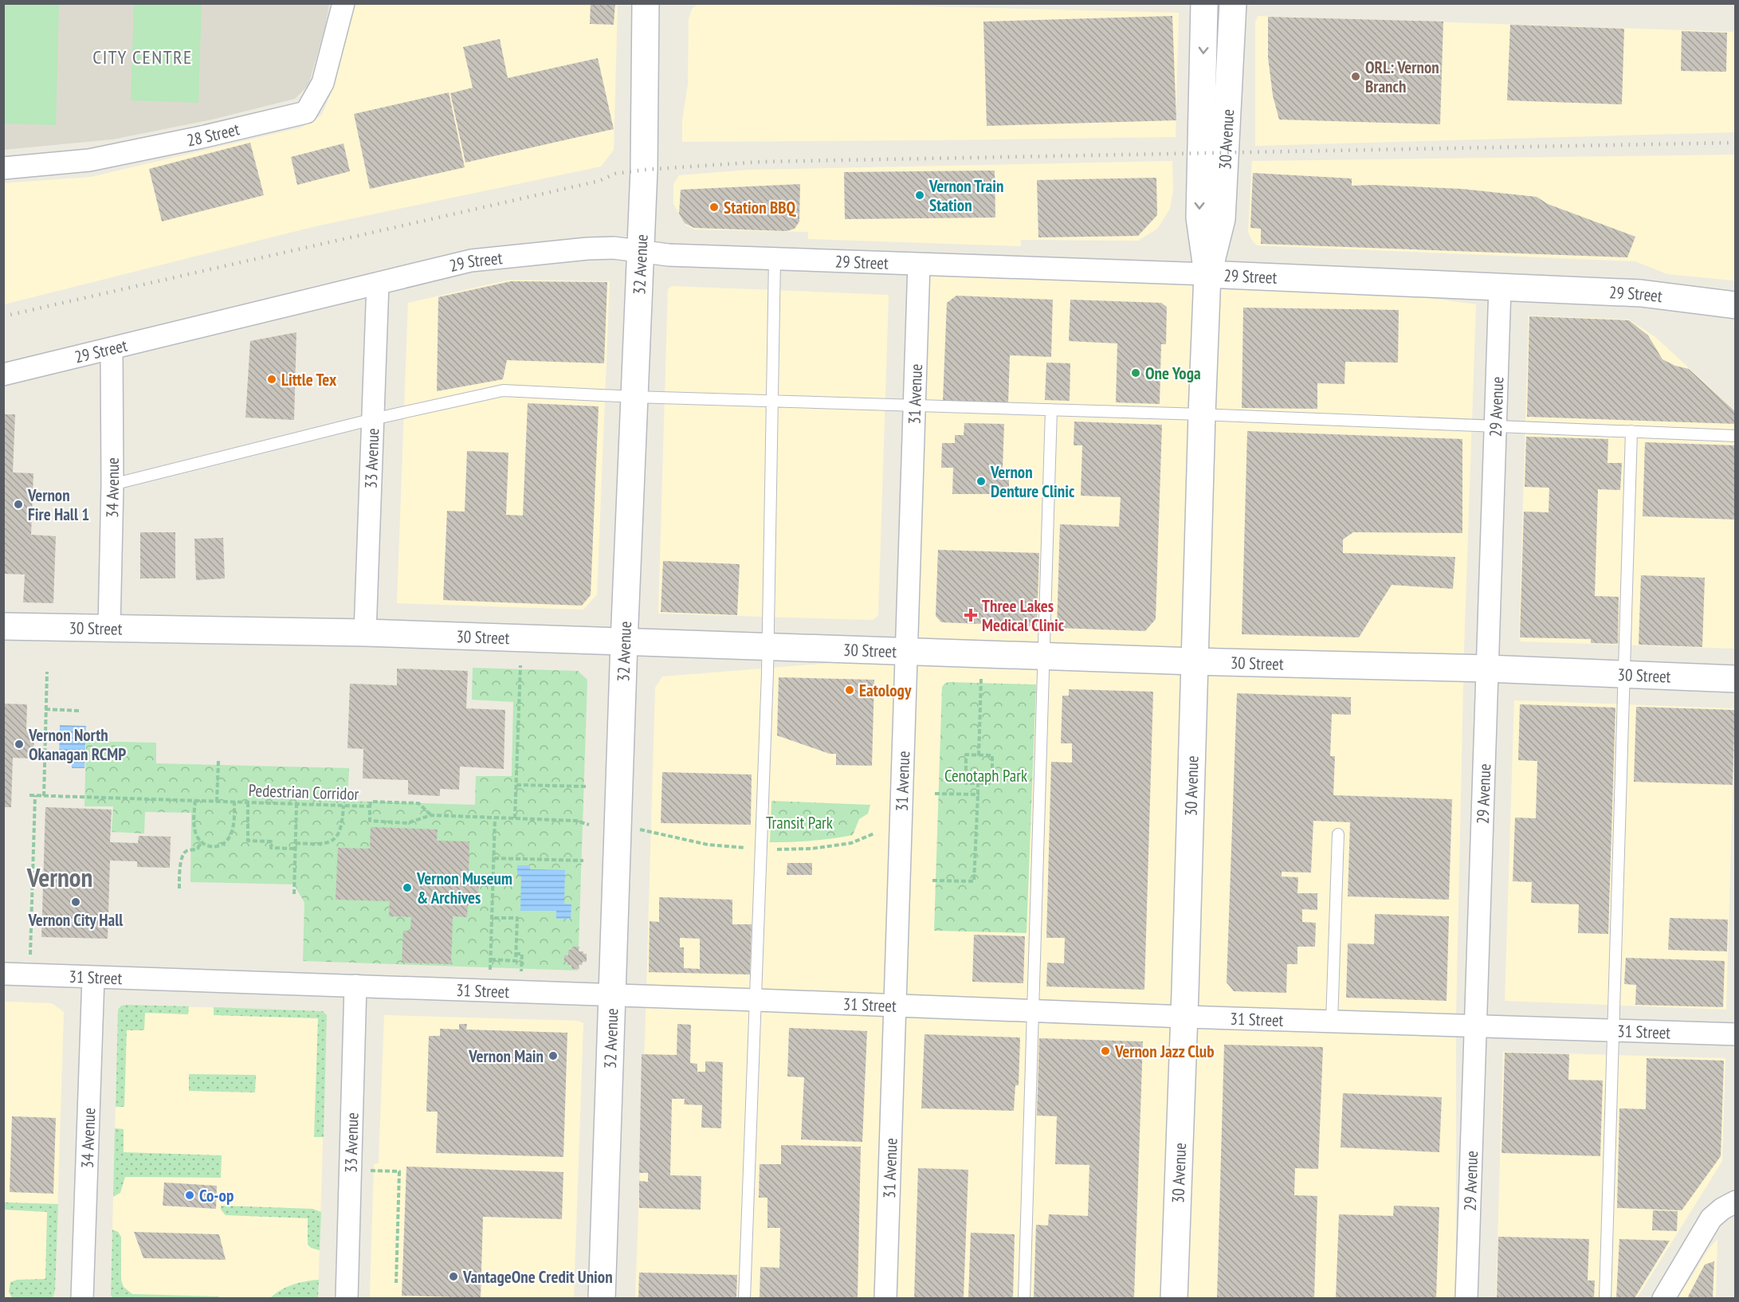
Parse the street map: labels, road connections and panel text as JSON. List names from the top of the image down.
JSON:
{
  "streets": {
    "street": [
      "28 Street",
      "30 Avenue",
      "29 Street",
      "32 Avenue",
      "31 Avenue",
      "29 Avenue",
      "33 Avenue",
      "34 Avenue",
      "30 Street",
      "31 Street"
    ],
    "path": ["Pedestrian Corridor"]
  },
  "crossings": [
    ["30 Avenue", "29 Street"],
    ["30 Avenue", "30 Street"],
    ["30 Avenue", "31 Street"],
    ["29 Street", "32 Avenue"],
    ["29 Street", "31 Avenue"],
    ["29 Street", "29 Avenue"],
    ["29 Street", "33 Avenue"],
    ["29 Street", "34 Avenue"],
    ["32 Avenue", "30 Street"],
    ["32 Avenue", "31 Street"],
    ["31 Avenue", "30 Street"],
    ["31 Avenue", "31 Street"],
    ["29 Avenue", "30 Street"],
    ["29 Avenue", "31 Street"],
    ["33 Avenue", "30 Street"],
    ["33 Avenue", "31 Street"],
    ["34 Avenue", "30 Street"],
    ["34 Avenue", "31 Street"]
  ],
  "districts": ["CITY CENTRE", "Vernon"],
  "parks": ["Cenotaph Park", "Transit Park"],
  "places": {
    "other": [
      "ORL: Vernon Branch",
      "Vernon Train Station",
      "Station BBQ",
      "One Yoga",
      "Little Tex",
      "Vernon Denture Clinic",
      "Vernon Fire Hall 1",
      "Eatology",
      "Vernon North Okanagan RCMP",
      "Vernon Museum & Archives",
      "Vernon City Hall",
      "Vernon Jazz Club",
      "Vernon Main",
      "Co-op",
      "VantageOne Credit Union"
    ],
    "health": ["Three Lakes Medical Clinic"]
  }
}
